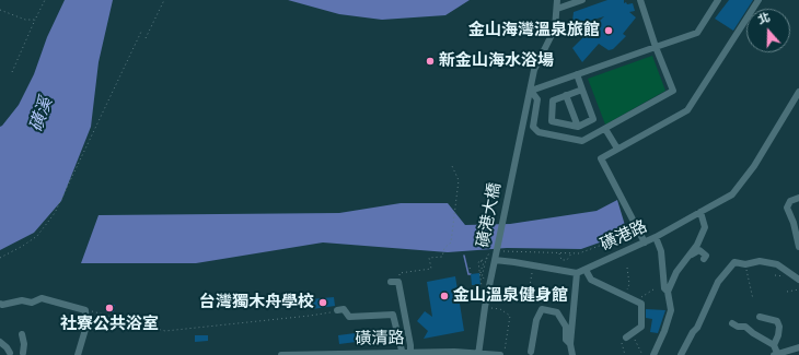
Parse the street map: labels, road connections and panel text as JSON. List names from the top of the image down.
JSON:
{
  "streets": {
    "street": ["磺港大橋", "磺港路", "磺清路"]
  },
  "water": ["磺溪"],
  "places": [
    "金山海灣溫泉旅館",
    "新金山海水浴場",
    "金山溫泉健身館",
    "台灣獨木舟學校",
    "社寮公共浴室"
  ],
  "north": "top"
}
